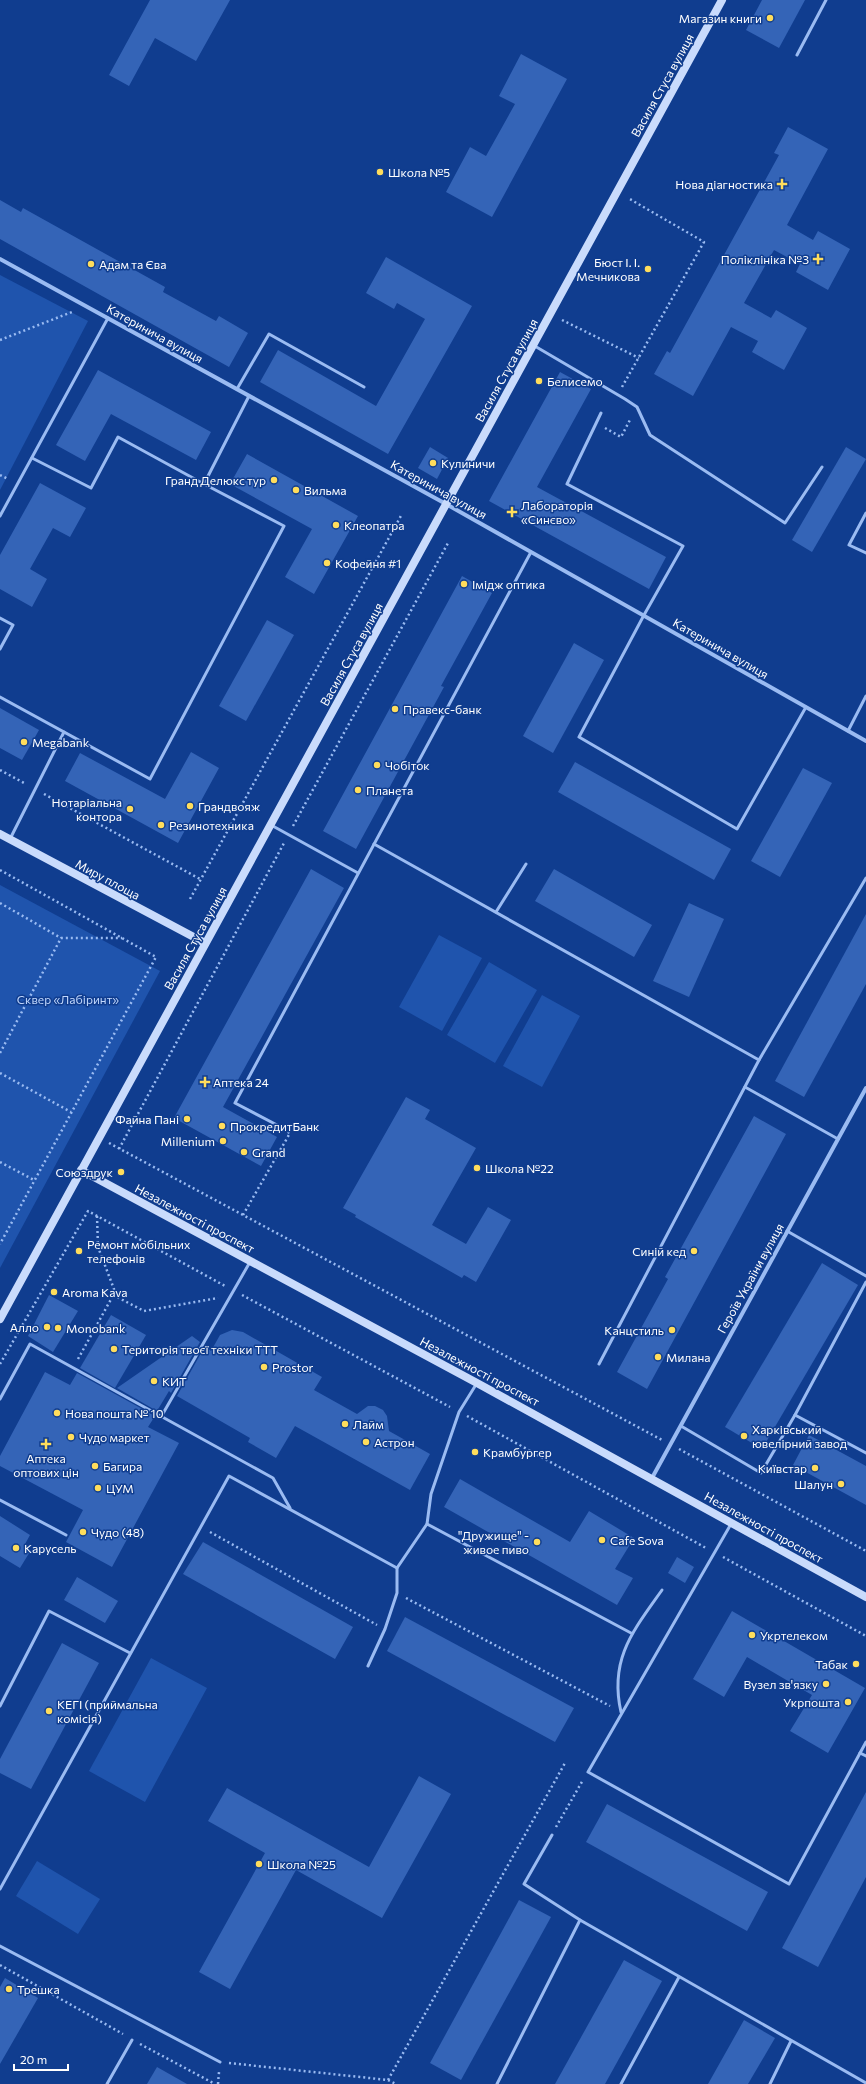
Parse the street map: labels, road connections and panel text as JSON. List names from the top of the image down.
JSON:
{
  "streets": {
    "street": [
      "Василя Стуса вулиця",
      "Катеринича вулиця",
      "Миру площа",
      "Незалежності проспект",
      "Героїв України вулиця"
    ]
  },
  "crossings": [
    ["Василя Стуса вулиця", "Катеринича вулиця"],
    ["Василя Стуса вулиця", "Миру площа"],
    ["Василя Стуса вулиця", "Незалежності проспект"],
    ["Незалежності проспект", "Героїв України вулиця"]
  ],
  "parks": ["Сквер «Лабіринт»"],
  "places": {
    "other": [
      "Магазин книги",
      "Школа №5",
      "Адам та Єва",
      "Бюст І. І. Мечникова",
      "Белисемо",
      "Кулиничи",
      "Гранд Делюкс тур",
      "Вильма",
      "Клеопатра",
      "Кофейня #1",
      "Імідж оптика",
      "Правекс-банк",
      "Megabank",
      "Чобіток",
      "Планета",
      "Грандвояж",
      "Нотаріальна контора",
      "Резинотехника",
      "Файна Пані",
      "ПрокредитБанк",
      "Millenium",
      "Grand",
      "Школа №22",
      "Союздрук",
      "Ремонт мобільних телефонів",
      "Синій кед",
      "Aroma Kava",
      "Алло",
      "Monobank",
      "Канцстиль",
      "Територія твоєї техніки ТТТ",
      "Милана",
      "Prostor",
      "КИТ",
      "Нова пошта № 10",
      "Лайм",
      "Харківський ювелірний завод",
      "Чудо маркет",
      "Астрон",
      "Крамбургер",
      "Багира",
      "Київстар",
      "Шалун",
      "ЦУМ",
      "Чудо (48)",
      "Cafe Sova",
      "\"Дружище\" - живое пиво",
      "Карусель",
      "Укртелеком",
      "Табак",
      "Вузел зв'язку",
      "Укрпошта",
      "КЕГІ (приймальна комісія)",
      "Школа №25",
      "Трешка"
    ],
    "health": [
      "Нова діагностика",
      "Поліклініка №3",
      "Лабораторія «Синєво»",
      "Аптека 24",
      "Аптека оптових цін"
    ]
  },
  "scale_bar": "20 m"
}
